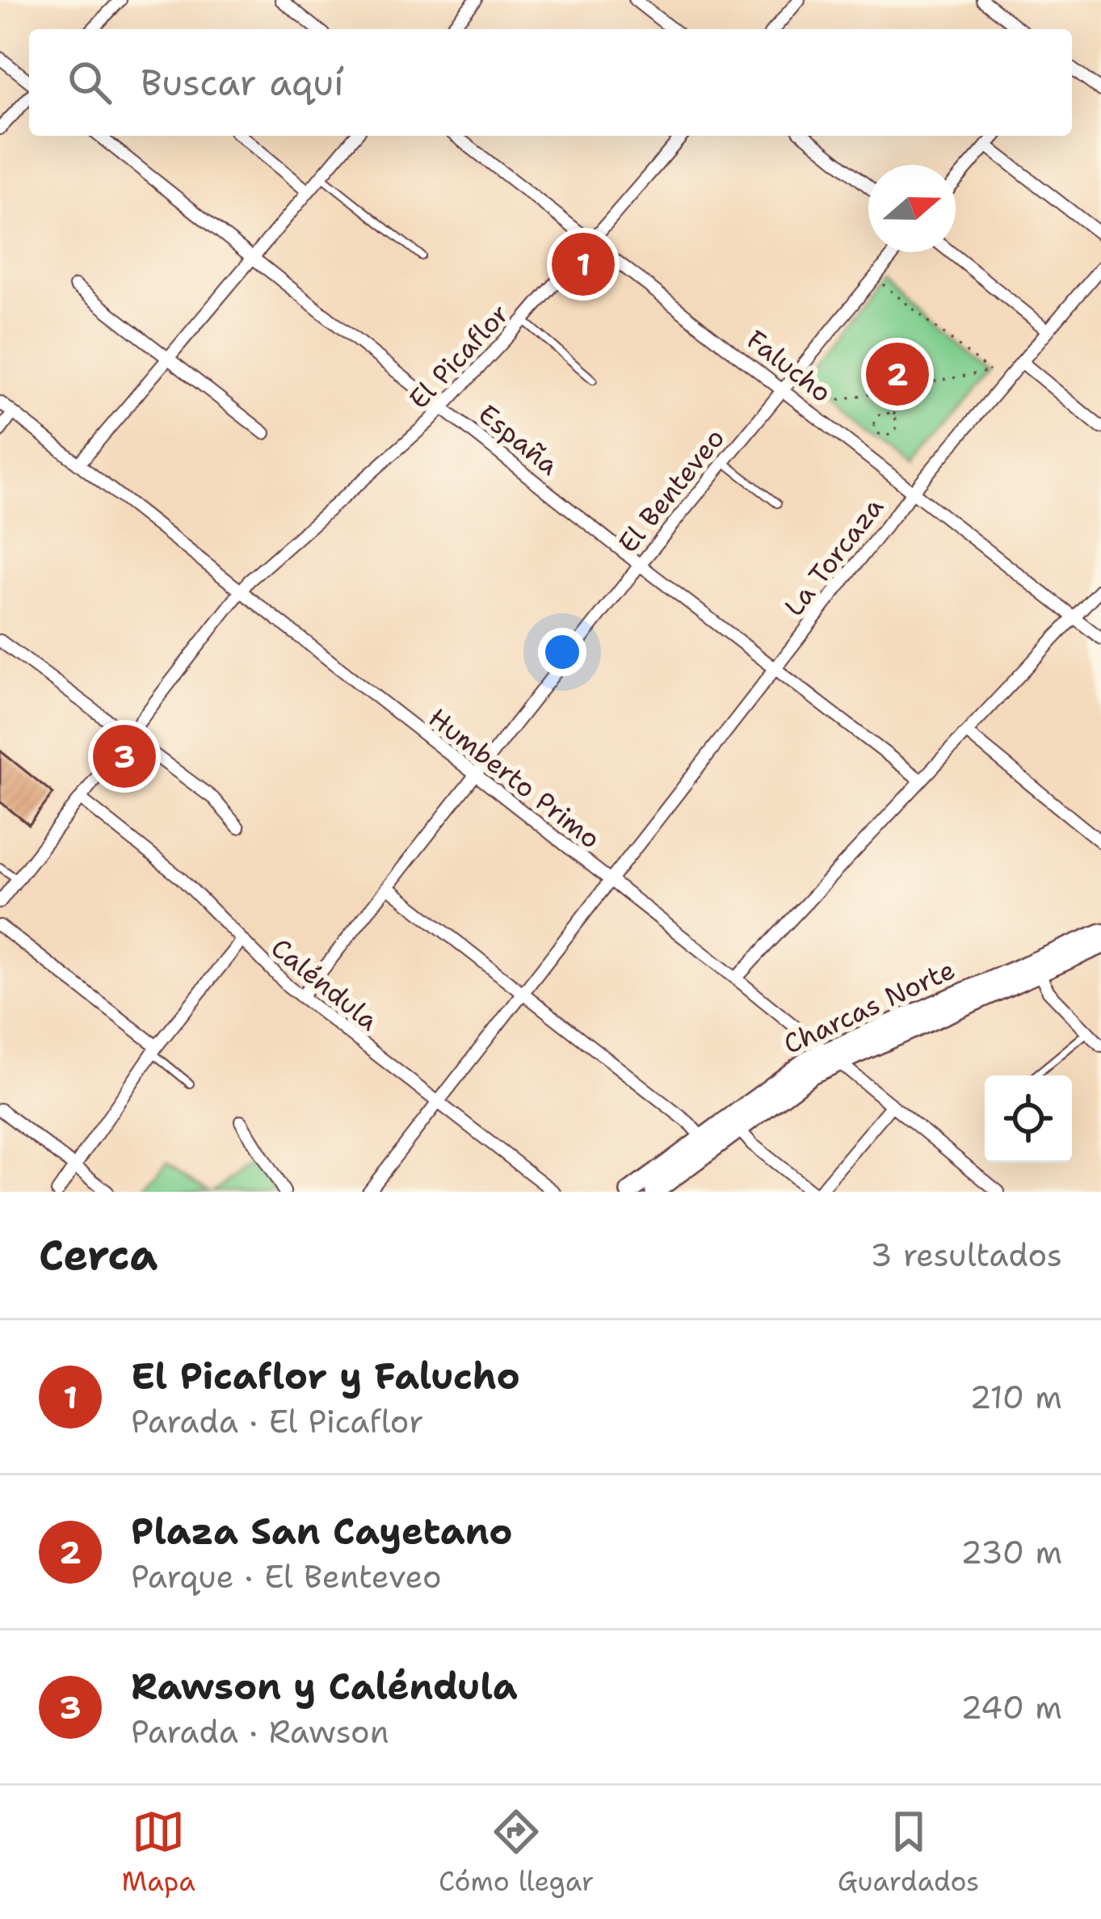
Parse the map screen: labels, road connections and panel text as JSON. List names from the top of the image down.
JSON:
{
  "streets": {
    "street": [
      "El Picaflor",
      "Falucho",
      "España",
      "El Benteveo",
      "La Torcaza",
      "Humberto Primo",
      "Caléndula",
      "Charcas Norte"
    ]
  },
  "crossings": [
    ["El Picaflor", "Falucho"],
    ["El Picaflor", "España"],
    ["El Picaflor", "Humberto Primo"],
    ["El Picaflor", "Caléndula"],
    ["Falucho", "El Benteveo"],
    ["Falucho", "La Torcaza"],
    ["España", "El Benteveo"],
    ["España", "La Torcaza"],
    ["El Benteveo", "Humberto Primo"],
    ["El Benteveo", "Caléndula"],
    ["La Torcaza", "Humberto Primo"],
    ["La Torcaza", "Caléndula"],
    ["Humberto Primo", "Charcas Norte"]
  ],
  "north": "right",
  "page": {
    "search": "Buscar aquí",
    "pins": ["1", "2", "3"],
    "heading": ["Cerca", "3 resultados"],
    "list": [
      {
        "mark": "1",
        "name": "El Picaflor y Falucho",
        "note": "Parada · El Picaflor",
        "value": "210 m"
      },
      {
        "mark": "2",
        "name": "Plaza San Cayetano",
        "note": "Parque · El Benteveo",
        "value": "230 m"
      },
      {
        "mark": "3",
        "name": "Rawson y Caléndula",
        "note": "Parada · Rawson",
        "value": "240 m"
      }
    ],
    "nav": ["Mapa", "Cómo llegar", "Guardados"]
  }
}
